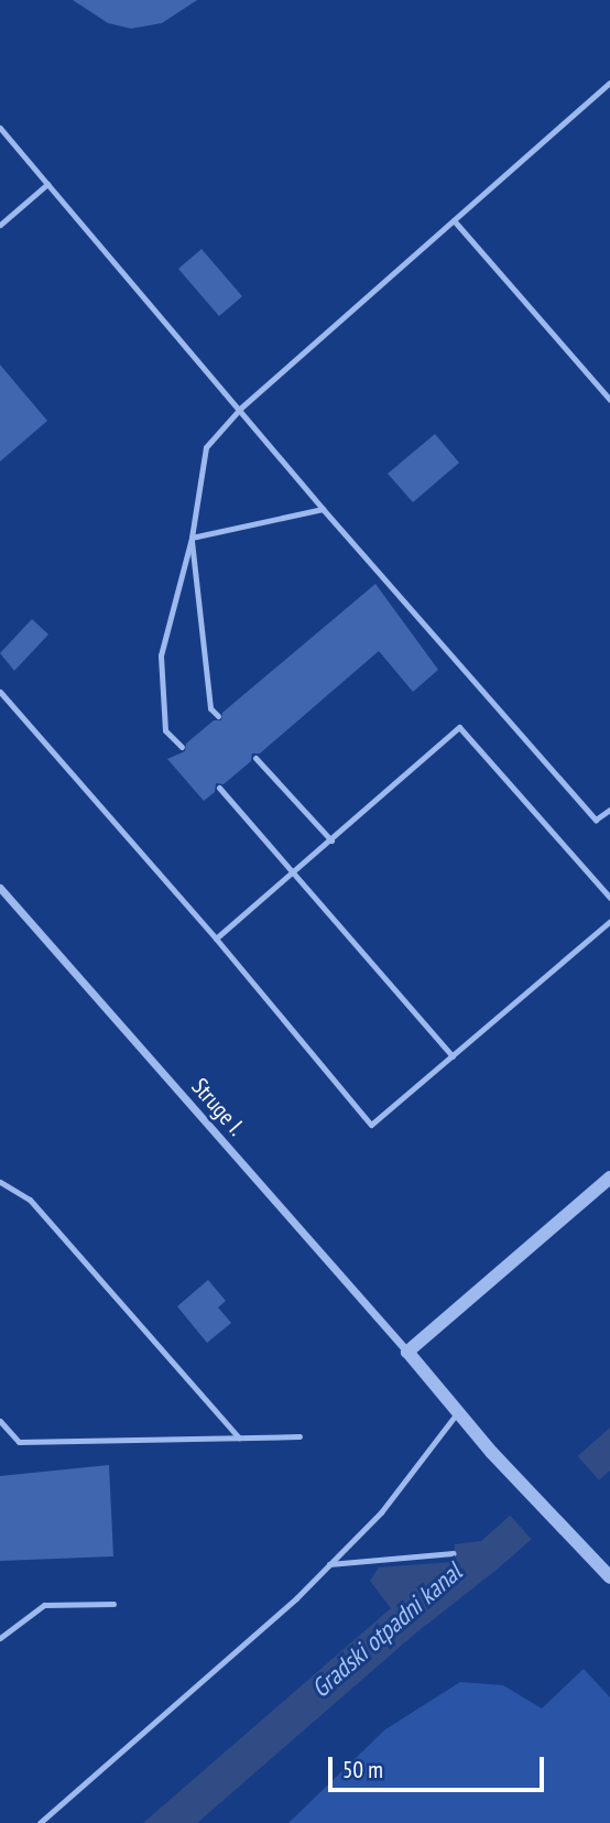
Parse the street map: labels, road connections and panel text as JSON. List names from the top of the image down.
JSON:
{
  "streets": {
    "street": ["Struge I."]
  },
  "water": ["Gradski otpadni kanal"],
  "scale_bar": "50 m"
}
